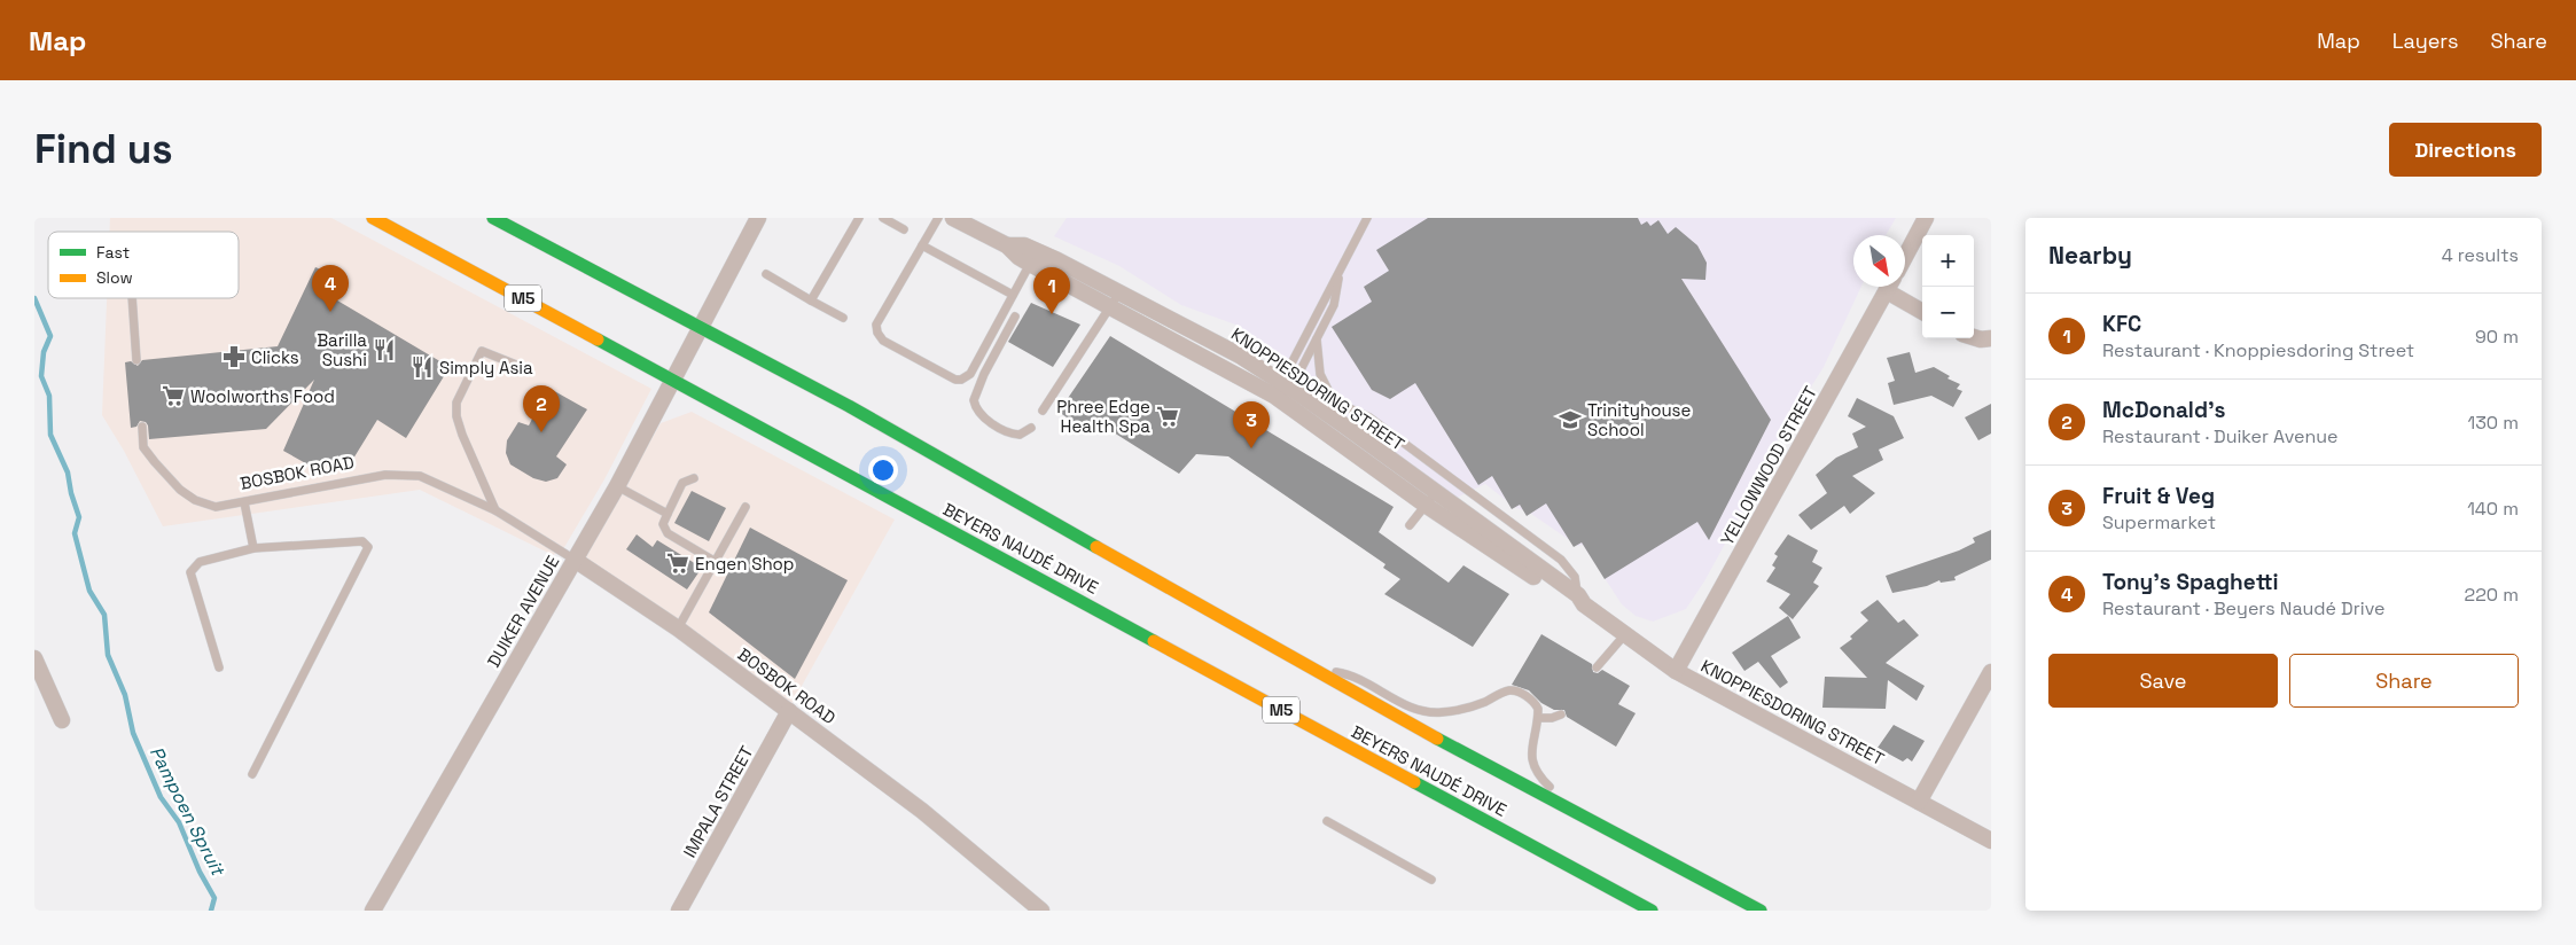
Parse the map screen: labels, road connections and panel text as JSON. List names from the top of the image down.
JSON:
{
  "streets": {
    "main road": ["M5", "BEYERS NAUDÉ DRIVE"],
    "street": [
      "KNOPPIESDORING STREET",
      "YELLOWWOOD STREET",
      "BOSBOK ROAD",
      "DUIKER AVENUE",
      "IMPALA STREET"
    ]
  },
  "crossings": [
    ["KNOPPIESDORING STREET", "YELLOWWOOD STREET"],
    ["BOSBOK ROAD", "DUIKER AVENUE"],
    ["BOSBOK ROAD", "IMPALA STREET"],
    ["BEYERS NAUDÉ DRIVE", "DUIKER AVENUE"]
  ],
  "water": ["Pampoen Spruit"],
  "places": {
    "restaurant": ["Barilla Sushi", "Simply Asia"],
    "pharmacy": ["Clicks"],
    "supermarket": ["Woolworths Food", "Phree Edge Health Spa", "Engen Shop"],
    "school or university": ["Trinityhouse School"]
  },
  "legend": ["Fast", "Slow"],
  "north": "bottom right",
  "page": {
    "header": "Map",
    "nav": ["Map", "Layers", "Share"],
    "buttons": [
      "Directions",
      ["Save", "Share"]
    ],
    "title": "Find us",
    "heading": ["Nearby", "4 results"],
    "map_buttons": ["+", "−"],
    "pins": [
      "4",
      "1",
      "2",
      "3"
    ],
    "list": [
      {
        "mark": "1",
        "name": "KFC",
        "note": "Restaurant · Knoppiesdoring Street",
        "value": "90 m"
      },
      {
        "mark": "2",
        "name": "McDonald's",
        "note": "Restaurant · Duiker Avenue",
        "value": "130 m"
      },
      {
        "mark": "3",
        "name": "Fruit & Veg",
        "note": "Supermarket",
        "value": "140 m"
      },
      {
        "mark": "4",
        "name": "Tony's Spaghetti",
        "note": "Restaurant · Beyers Naudé Drive",
        "value": "220 m"
      }
    ]
  }
}
